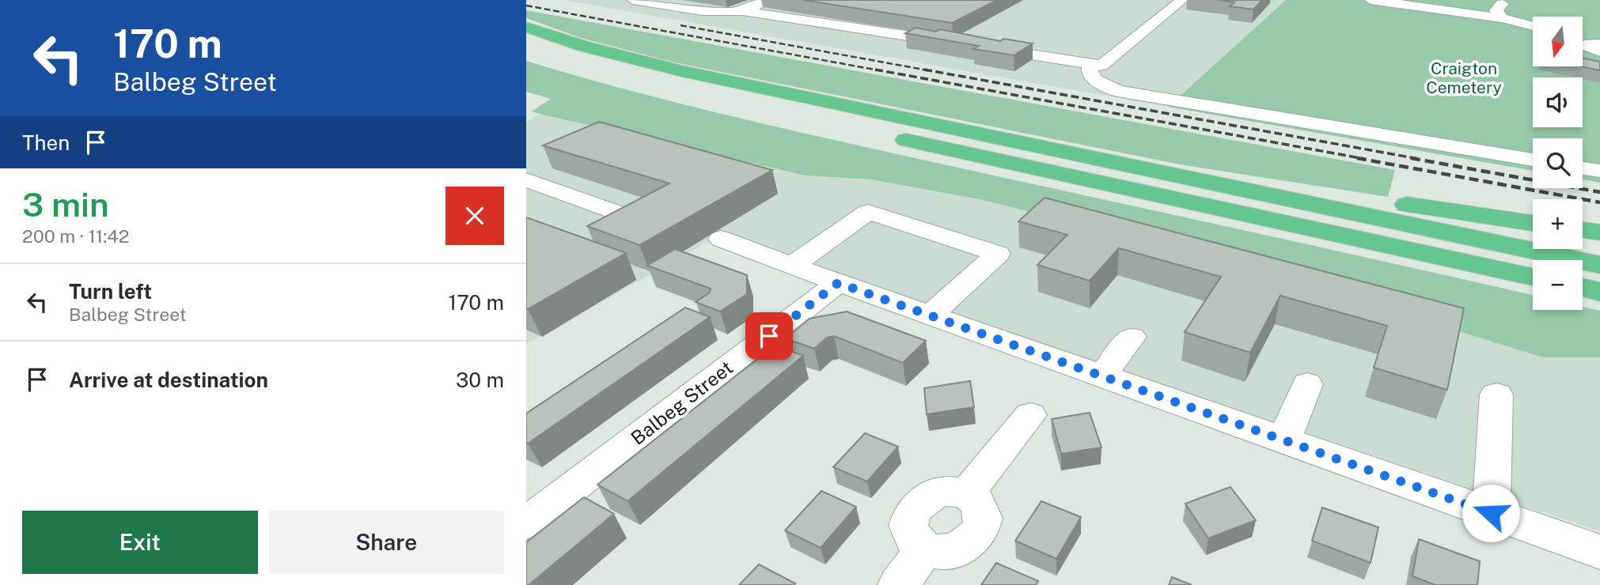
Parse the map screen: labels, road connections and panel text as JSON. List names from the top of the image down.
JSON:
{
  "streets": {
    "street": ["Balbeg Street"]
  },
  "parks": ["Craigton Cemetery"],
  "north": "bottom",
  "page": {
    "turn": ["170 m", "Balbeg Street"],
    "map_buttons": ["+", "−"],
    "then": "Then",
    "heading": ["3 min", "200 m · 11:42"],
    "list": [
      {
        "name": "Turn left",
        "note": "Balbeg Street",
        "value": "170 m"
      },
      {
        "name": "Arrive at destination",
        "value": "30 m"
      }
    ],
    "buttons": ["Exit", "Share"]
  }
}
